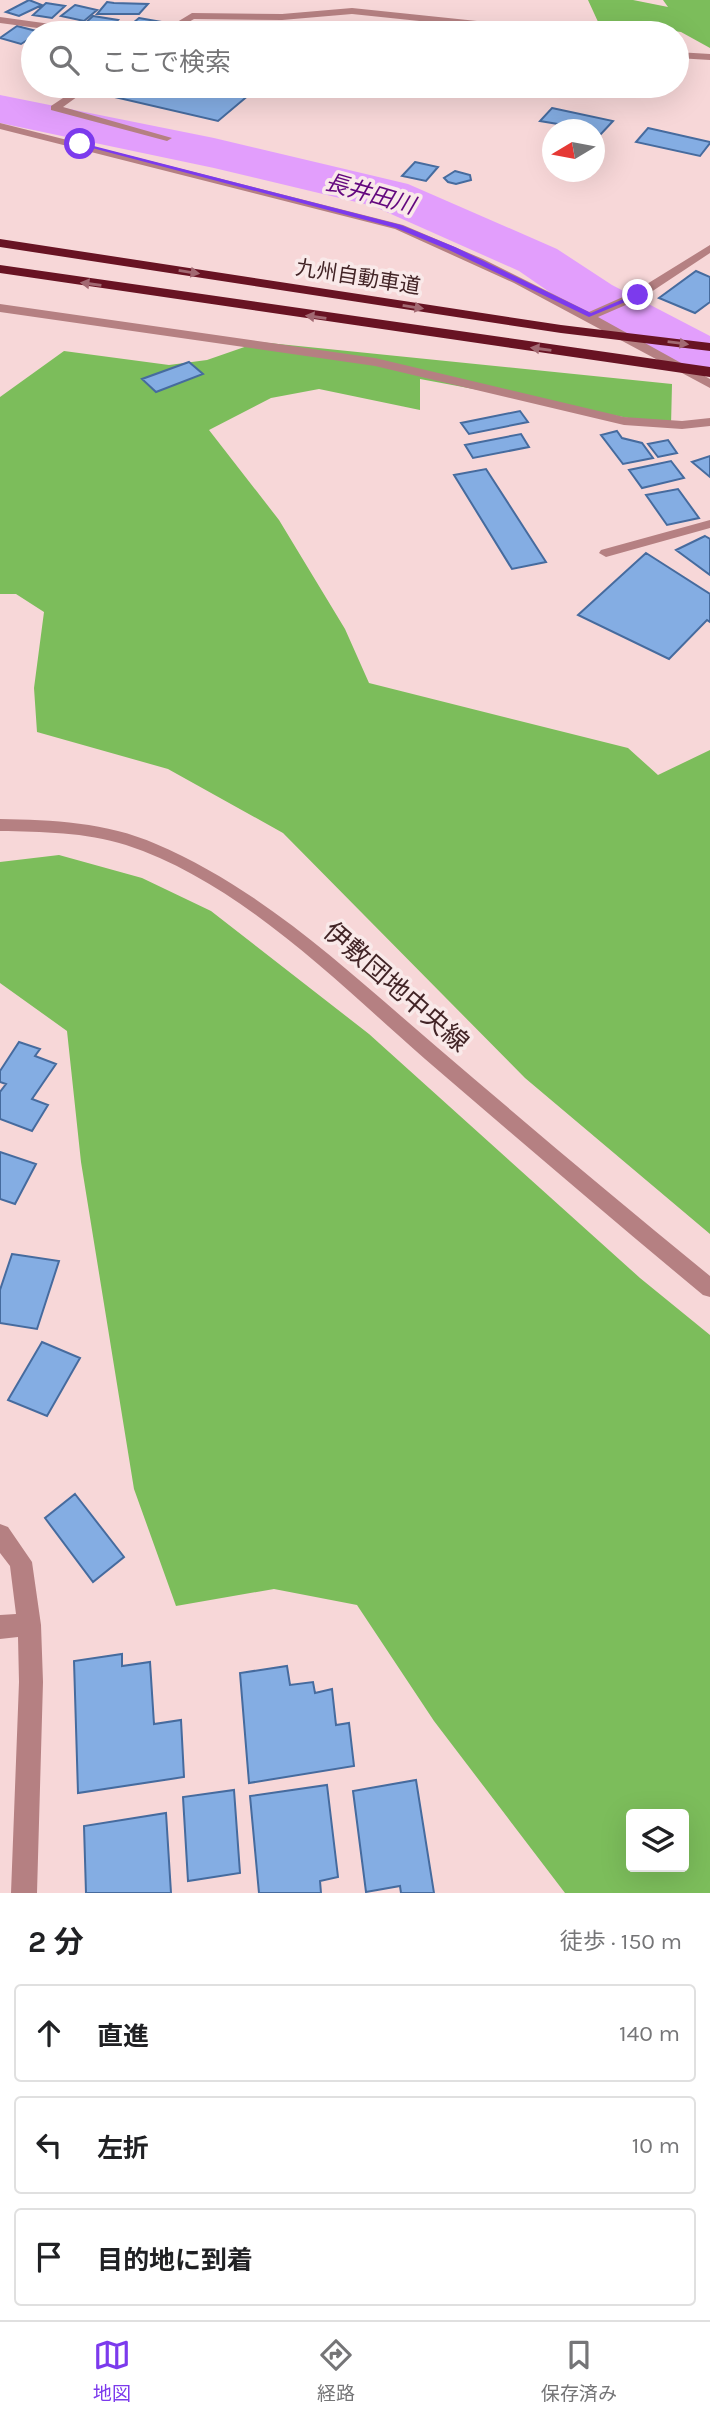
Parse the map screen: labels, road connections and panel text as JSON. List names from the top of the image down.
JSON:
{
  "streets": {
    "highway": ["九州自動車道"],
    "street": ["伊敷団地中央線"]
  },
  "water": ["長井田川"],
  "north": "left",
  "page": {
    "search": "ここで検索",
    "heading": ["2 分", "徒歩 · 150 m"],
    "list": [
      ["直進", "140 m"],
      ["左折", "10 m"],
      "目的地に到着"
    ],
    "nav": ["地図", "経路", "保存済み"]
  }
}
